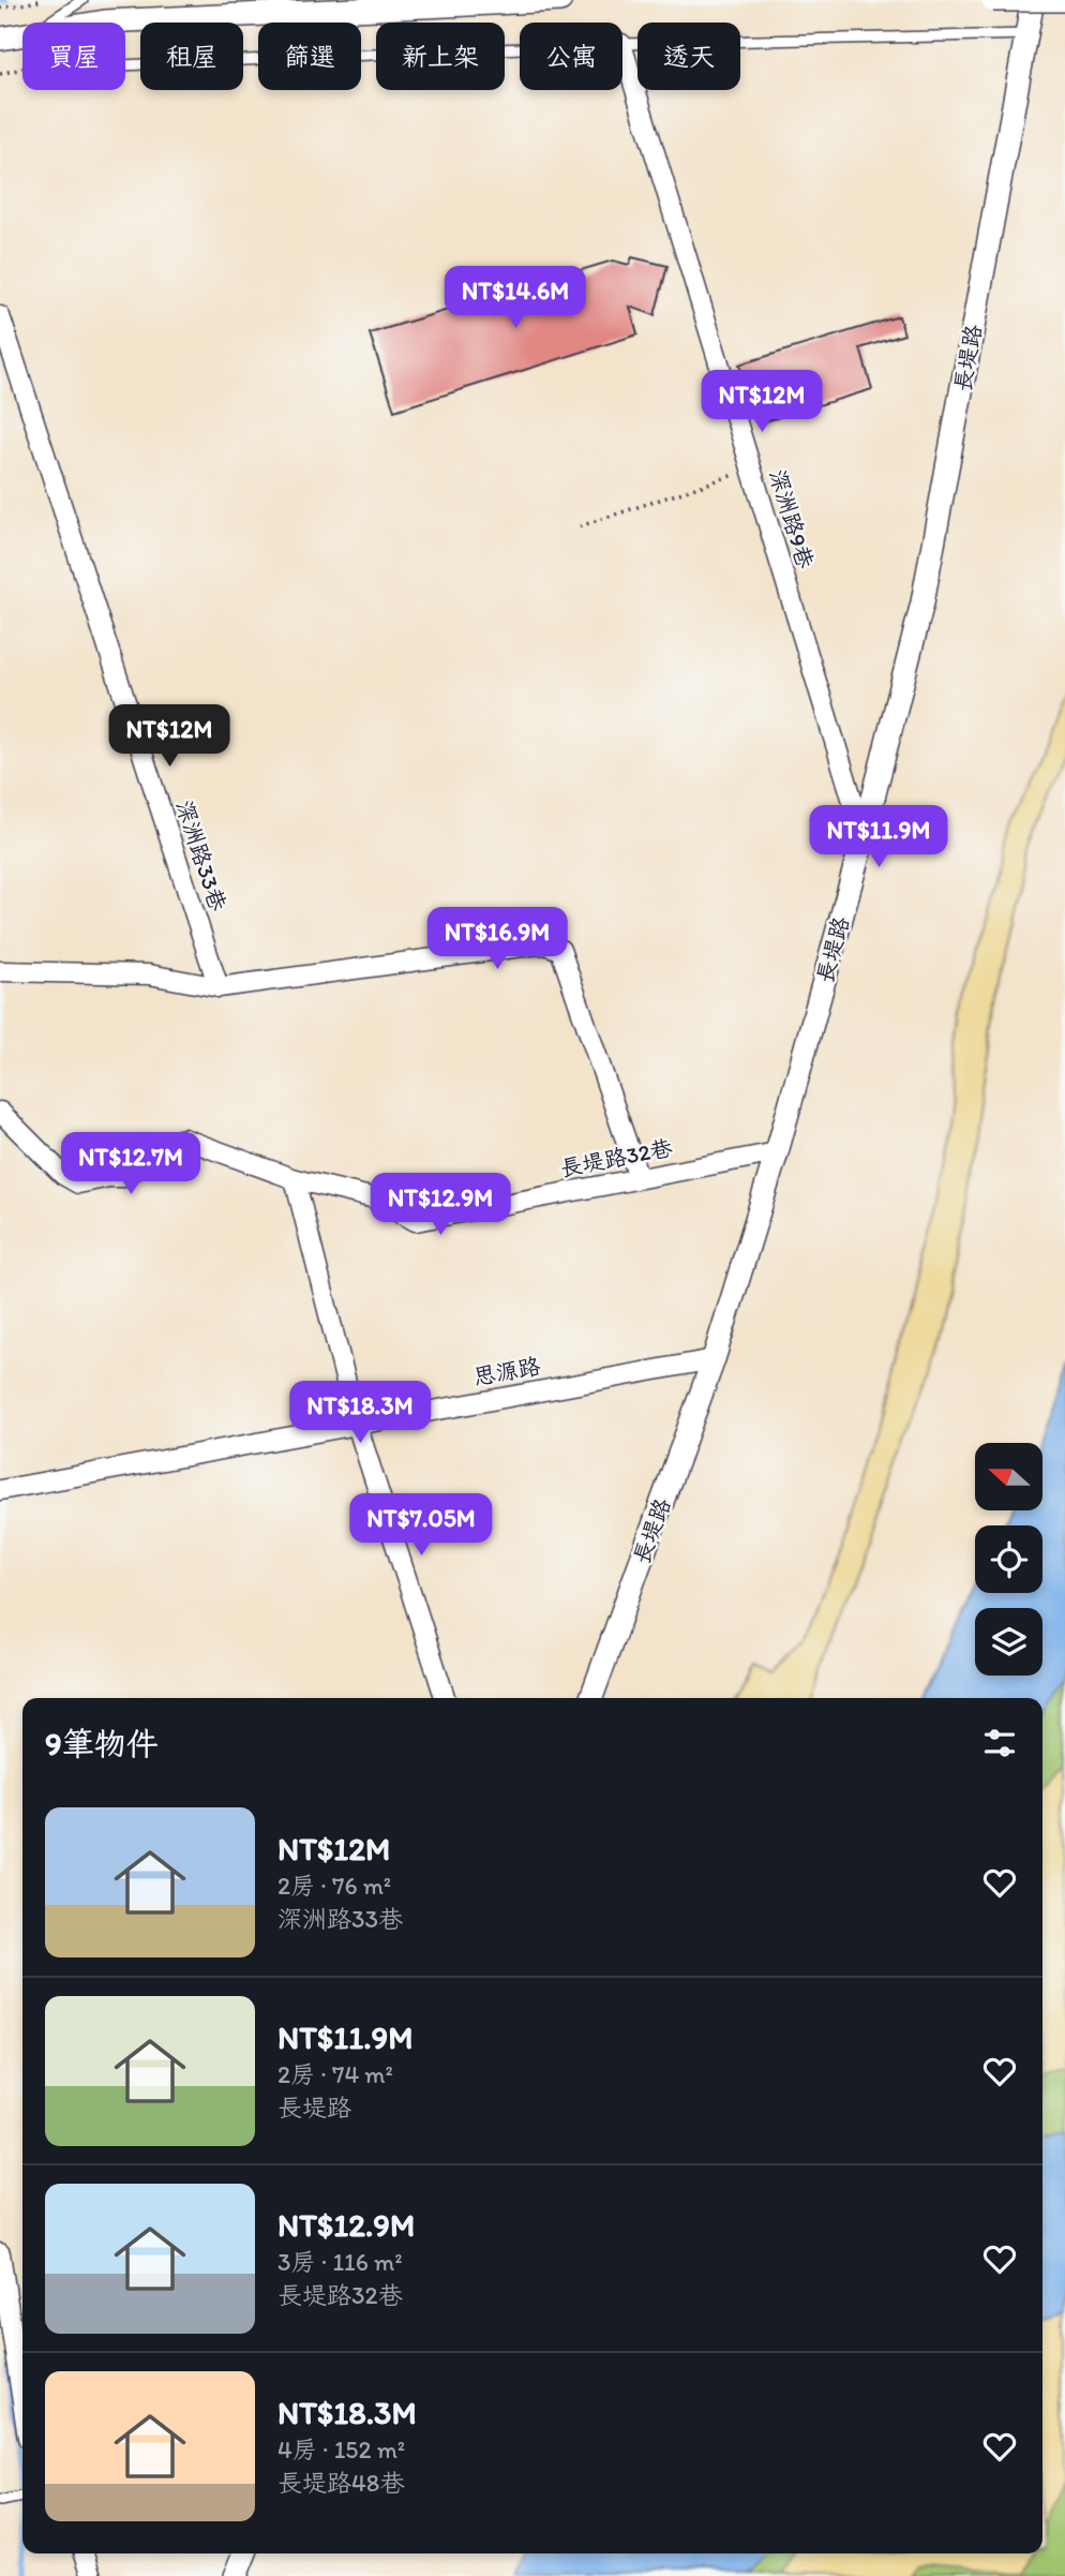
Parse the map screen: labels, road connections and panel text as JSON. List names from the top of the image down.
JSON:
{
  "streets": {
    "street": [
      "長堤路",
      "深洲路9巷",
      "深洲路33巷",
      "長堤路32巷",
      "思源路"
    ]
  },
  "crossings": [
    ["長堤路", "深洲路9巷"],
    ["長堤路", "長堤路32巷"],
    ["長堤路", "思源路"]
  ],
  "north": "left",
  "page": {
    "chip": [
      "買屋",
      "租屋",
      "篩選",
      "新上架",
      "公寓",
      "透天"
    ],
    "price": [
      "NT$14.6M",
      "NT$12M",
      "NT$12M",
      "NT$11.9M",
      "NT$16.9M",
      "NT$12.7M",
      "NT$12.9M",
      "NT$18.3M",
      "NT$7.05M"
    ],
    "heading": "9筆物件",
    "list": [
      {
        "name": "NT$12M",
        "note": "2房 · 76 m² · 深洲路33巷"
      },
      {
        "name": "NT$11.9M",
        "note": "2房 · 74 m² · 長堤路"
      },
      {
        "name": "NT$12.9M",
        "note": "3房 · 116 m² · 長堤路32巷"
      },
      {
        "name": "NT$18.3M",
        "note": "4房 · 152 m² · 長堤路48巷"
      }
    ]
  }
}
